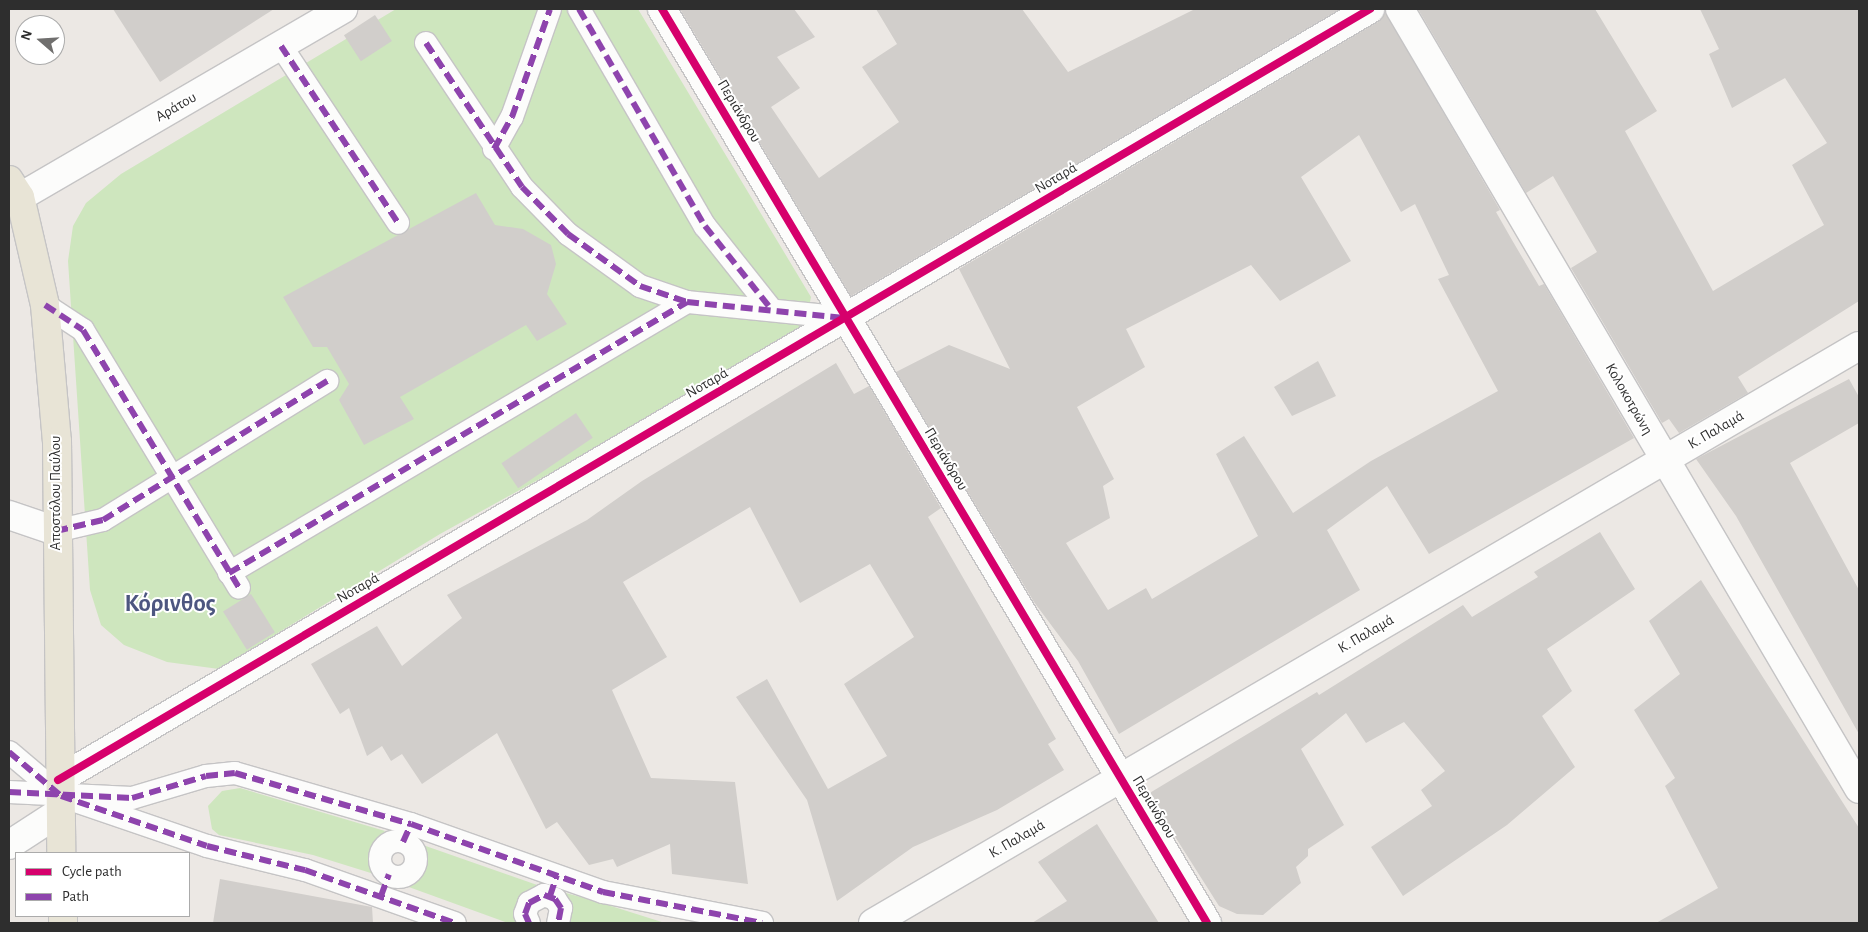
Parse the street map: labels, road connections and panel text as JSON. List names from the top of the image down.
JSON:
{
  "streets": {
    "main road": ["Αποστόλου Παύλου"],
    "street": [
      "Αράτου",
      "Περιάνδρου",
      "Νοταρά",
      "Κολοκοτρώνη",
      "Κ. Παλαμά"
    ]
  },
  "crossings": [
    ["Αράτου", "Αποστόλου Παύλου"],
    ["Περιάνδρου", "Νοταρά"],
    ["Περιάνδρου", "Κ. Παλαμά"],
    ["Νοταρά", "Αποστόλου Παύλου"],
    ["Κολοκοτρώνη", "Κ. Παλαμά"]
  ],
  "districts": ["Κόρινθος"],
  "legend": ["Cycle path", "Path"],
  "north": "left"
}
